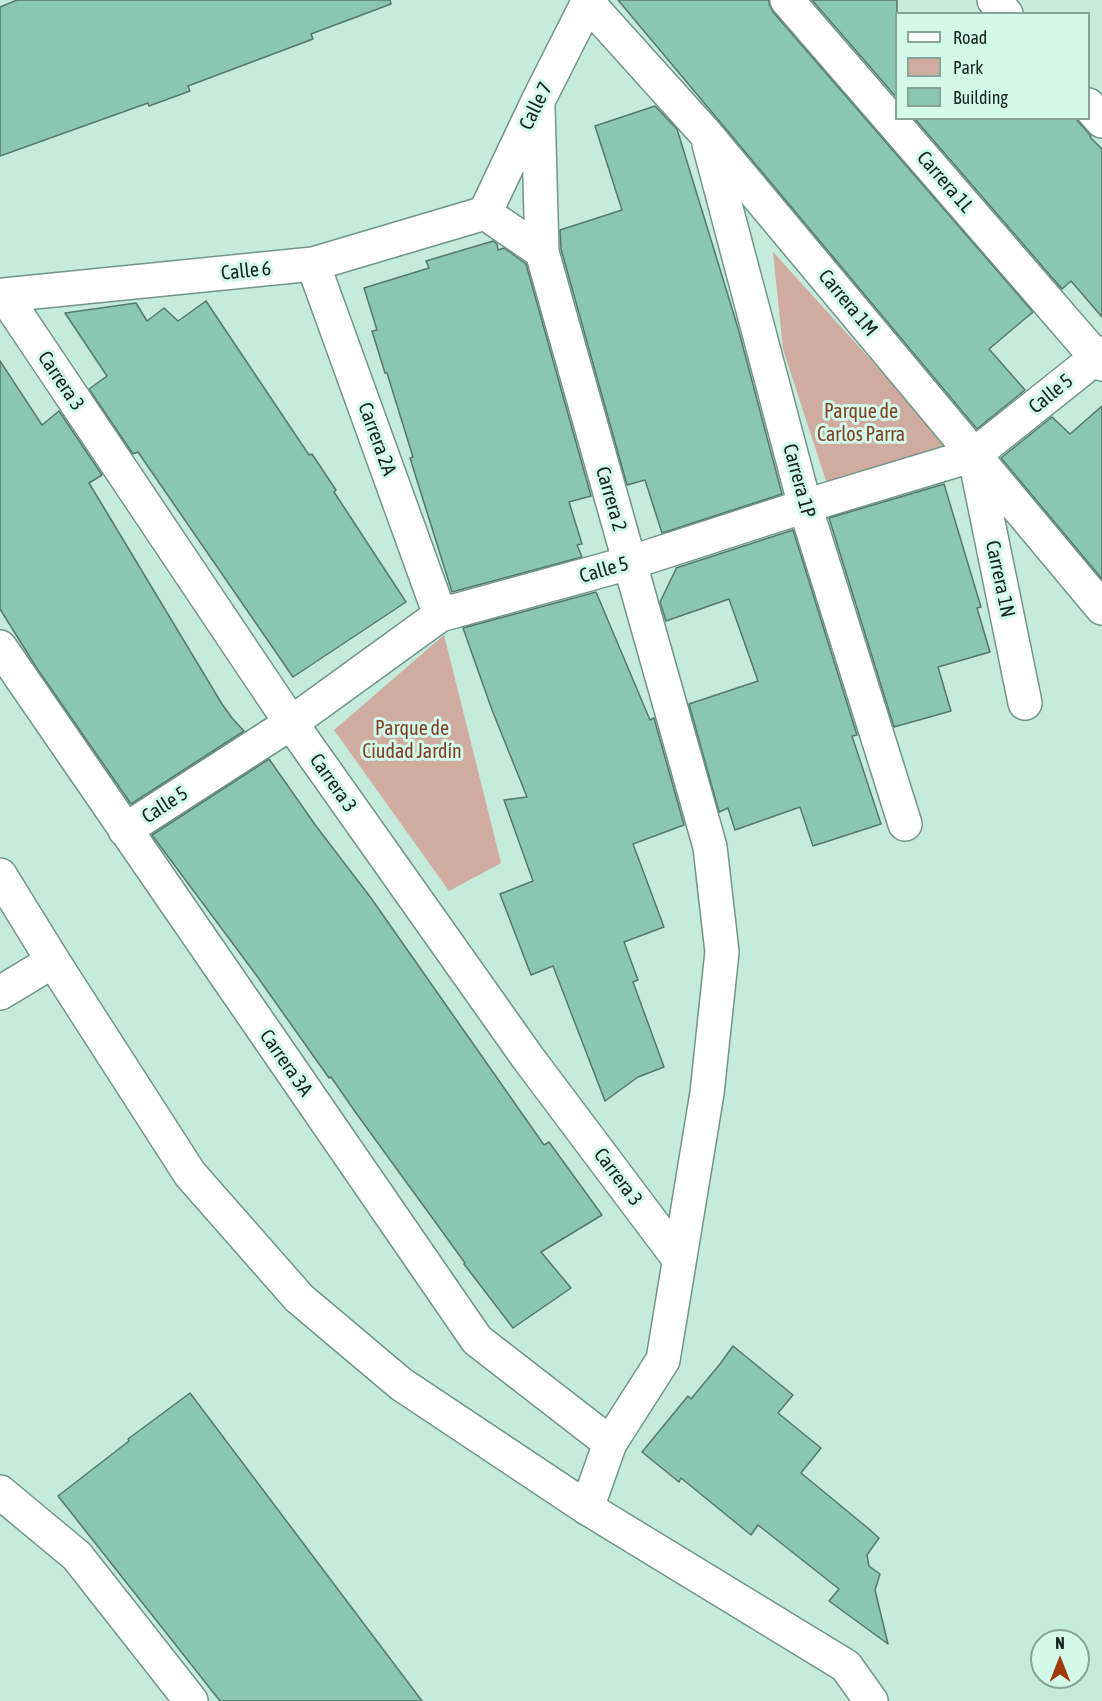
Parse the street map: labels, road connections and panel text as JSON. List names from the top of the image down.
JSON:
{
  "streets": {
    "street": [
      "Calle 7",
      "Carrera 1L",
      "Calle 6",
      "Carrera 1M",
      "Carrera 3",
      "Calle 5",
      "Carrera 2A",
      "Carrera 1P",
      "Carrera 2",
      "Carrera 1N",
      "Carrera 3A"
    ]
  },
  "crossings": [
    ["Calle 7", "Calle 6"],
    ["Calle 7", "Carrera 1M"],
    ["Calle 7", "Carrera 2"],
    ["Carrera 1L", "Calle 5"],
    ["Calle 6", "Carrera 3"],
    ["Calle 6", "Carrera 2A"],
    ["Carrera 1M", "Calle 5"],
    ["Carrera 1M", "Carrera 1P"],
    ["Carrera 1M", "Carrera 1N"],
    ["Carrera 3", "Calle 5"],
    ["Carrera 3", "Carrera 2"],
    ["Calle 5", "Carrera 2A"],
    ["Calle 5", "Carrera 1P"],
    ["Calle 5", "Carrera 2"],
    ["Calle 5", "Carrera 1N"],
    ["Calle 5", "Carrera 3A"],
    ["Carrera 2", "Carrera 3A"]
  ],
  "parks": ["Parque de Carlos Parra", "Parque de Ciudad Jardín"],
  "legend": ["Road", "Park", "Building"],
  "north": "top"
}
